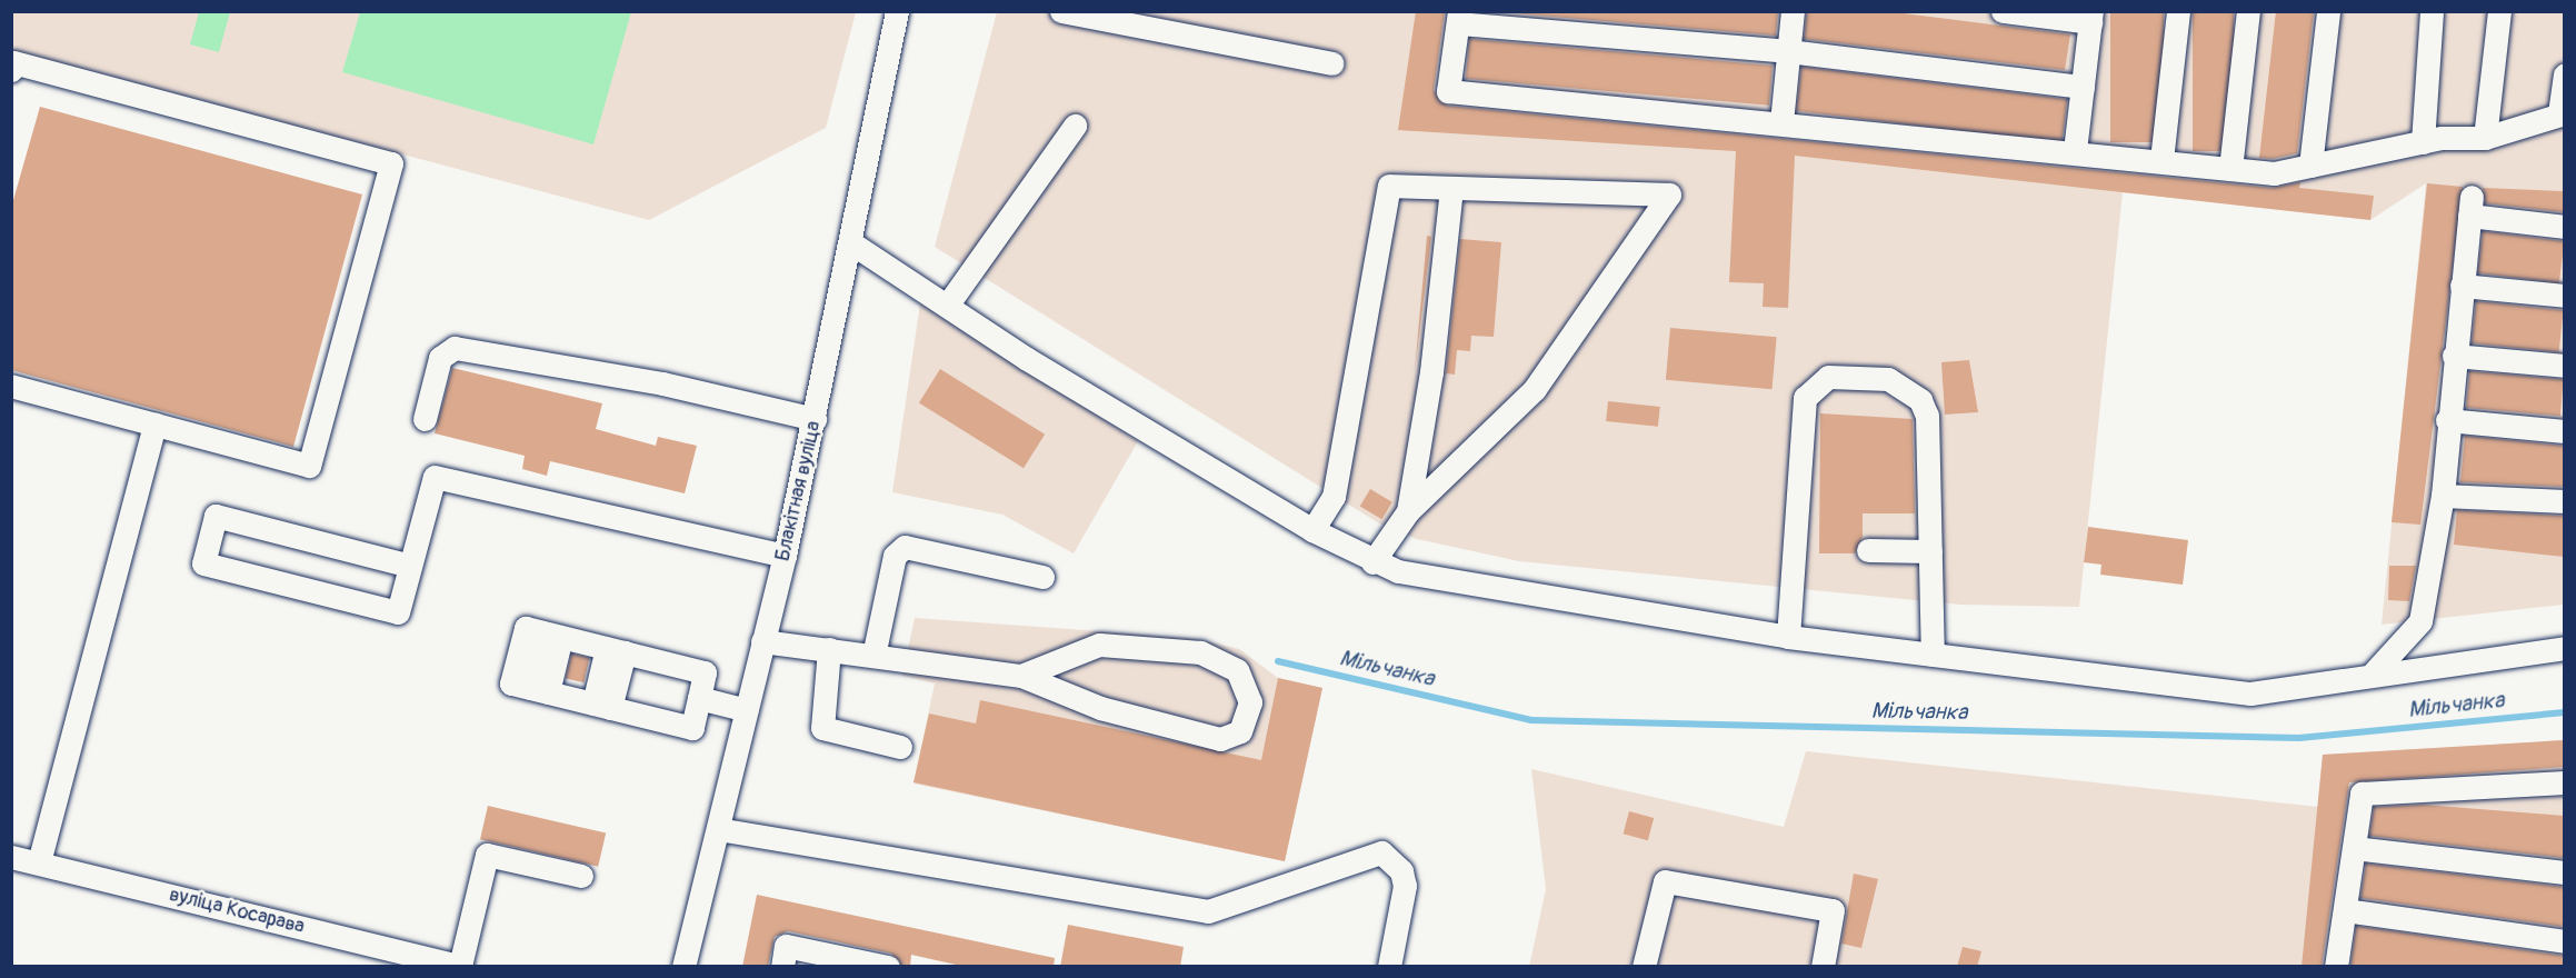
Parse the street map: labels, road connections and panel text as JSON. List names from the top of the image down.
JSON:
{
  "streets": {
    "street": ["Блакітная вуліца", "вуліца Косарава"]
  },
  "water": ["Мільчанка"]
}
